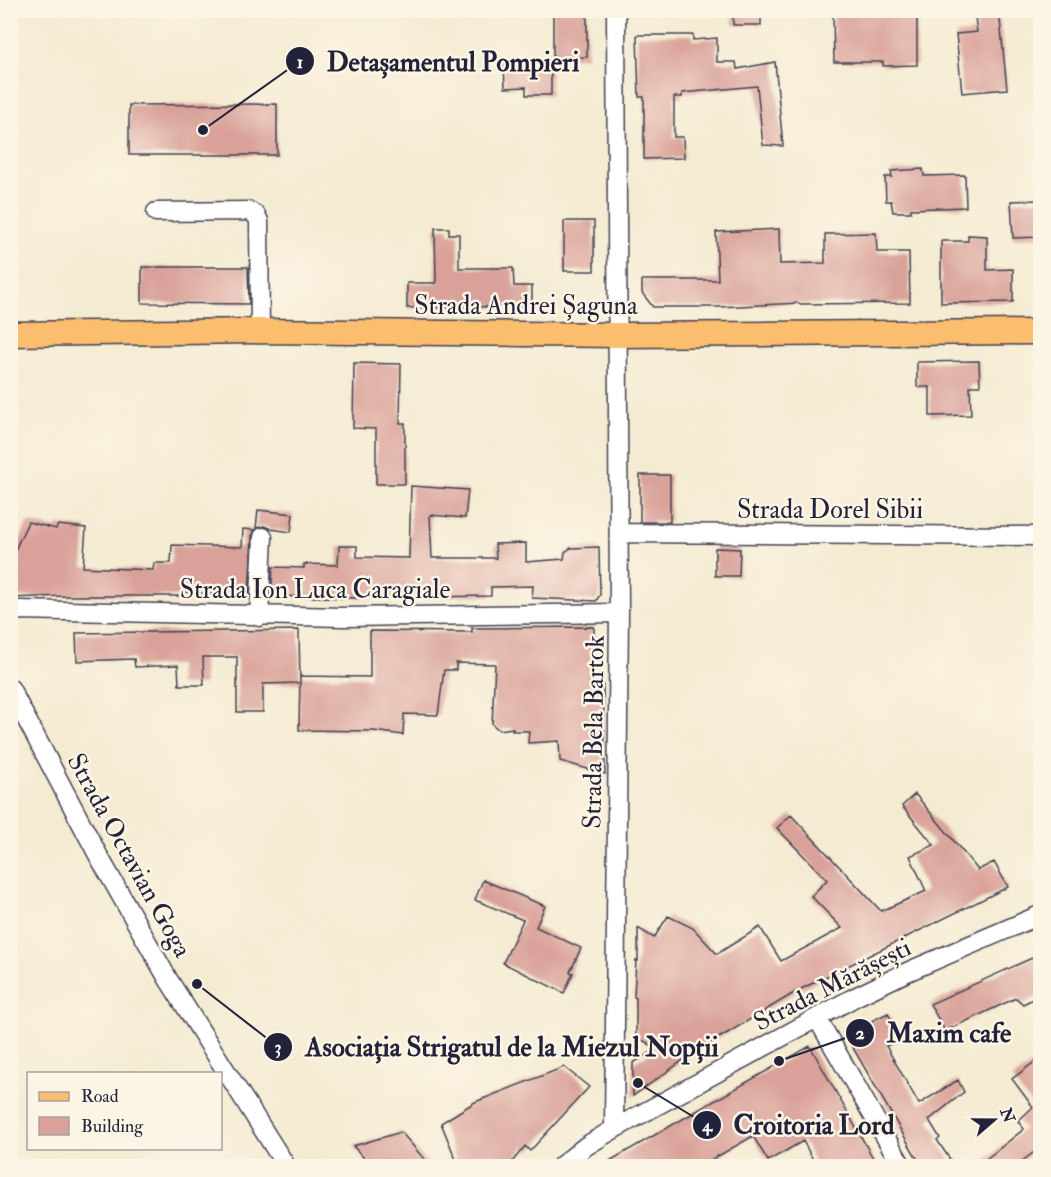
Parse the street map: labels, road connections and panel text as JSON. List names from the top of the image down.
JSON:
{
  "streets": {
    "main road": ["Strada Andrei Șaguna"],
    "street": [
      "Strada Dorel Sibii",
      "Strada Ion Luca Caragiale",
      "Strada Bela Bartok",
      "Strada Octavian Goga",
      "Strada Mărășești"
    ]
  },
  "crossings": [
    ["Strada Andrei Șaguna", "Strada Bela Bartok"],
    ["Strada Dorel Sibii", "Strada Bela Bartok"],
    ["Strada Ion Luca Caragiale", "Strada Bela Bartok"],
    ["Strada Bela Bartok", "Strada Mărășești"]
  ],
  "places": [
    "Detașamentul Pompieri",
    "Asociația Strigatul de la Miezul Nopții",
    "Maxim cafe",
    "Croitoria Lord"
  ],
  "legend": ["Road", "Building"],
  "north": "right"
}
